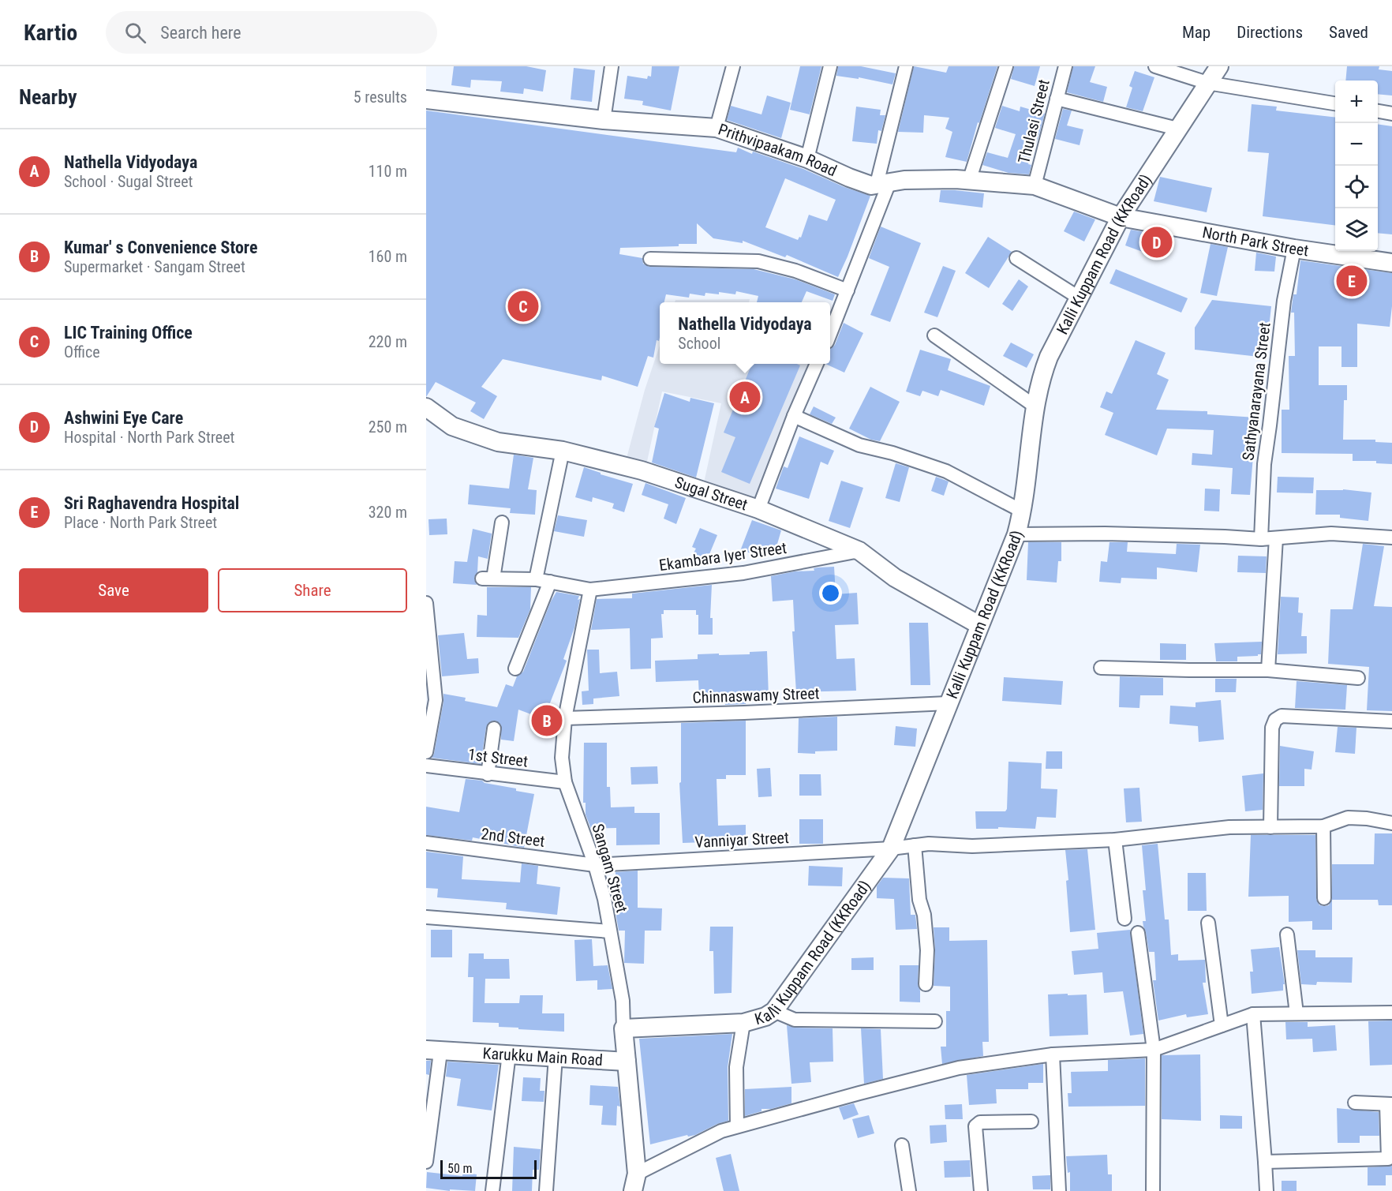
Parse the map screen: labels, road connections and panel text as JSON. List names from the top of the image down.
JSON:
{
  "streets": {
    "street": [
      "Thulasi Street",
      "Prithvipaakam Road",
      "North Park Street",
      "Kalli Kuppam Road (KKRoad)",
      "Sathyanarayana Street",
      "Sugal Street",
      "Ekambara Iyer Street",
      "Chinnaswamy Street",
      "1st Street",
      "2nd Street",
      "Vanniyar Street",
      "Sangam Street",
      "Karukku Main Road"
    ]
  },
  "crossings": [
    ["Thulasi Street", "Prithvipaakam Road"],
    ["Prithvipaakam Road", "North Park Street"],
    ["Prithvipaakam Road", "Kalli Kuppam Road (KKRoad)"],
    ["North Park Street", "Kalli Kuppam Road (KKRoad)"],
    ["North Park Street", "Sathyanarayana Street"],
    ["Kalli Kuppam Road (KKRoad)", "Sugal Street"],
    ["Kalli Kuppam Road (KKRoad)", "Chinnaswamy Street"],
    ["Kalli Kuppam Road (KKRoad)", "Vanniyar Street"],
    ["Kalli Kuppam Road (KKRoad)", "Sangam Street"],
    ["Kalli Kuppam Road (KKRoad)", "Karukku Main Road"],
    ["Sugal Street", "Ekambara Iyer Street"],
    ["Ekambara Iyer Street", "Sangam Street"],
    ["Chinnaswamy Street", "Sangam Street"],
    ["1st Street", "Sangam Street"],
    ["2nd Street", "Vanniyar Street"],
    ["2nd Street", "Sangam Street"],
    ["Vanniyar Street", "Sangam Street"],
    ["Sangam Street", "Karukku Main Road"]
  ],
  "scale_bar": "50 m",
  "page": {
    "header": "Kartio",
    "search": "Search here",
    "nav": ["Map", "Directions", "Saved"],
    "heading": ["Nearby", "5 results"],
    "map_buttons": ["+", "−"],
    "list": [
      {
        "mark": "A",
        "name": "Nathella Vidyodaya",
        "note": "School · Sugal Street",
        "value": "110 m"
      },
      {
        "mark": "B",
        "name": "Kumar' s Convenience Store",
        "note": "Supermarket · Sangam Street",
        "value": "160 m"
      },
      {
        "mark": "C",
        "name": "LIC Training Office",
        "note": "Office",
        "value": "220 m"
      },
      {
        "mark": "D",
        "name": "Ashwini Eye Care",
        "note": "Hospital · North Park Street",
        "value": "250 m"
      },
      {
        "mark": "E",
        "name": "Sri Raghavendra Hospital",
        "note": "Place · North Park Street",
        "value": "320 m"
      }
    ],
    "pins": [
      "D",
      "E",
      "C",
      "A",
      "B"
    ],
    "popup": ["Nathella Vidyodaya", "School"],
    "buttons": ["Save", "Share"],
    "scale": "50 m"
  }
}
